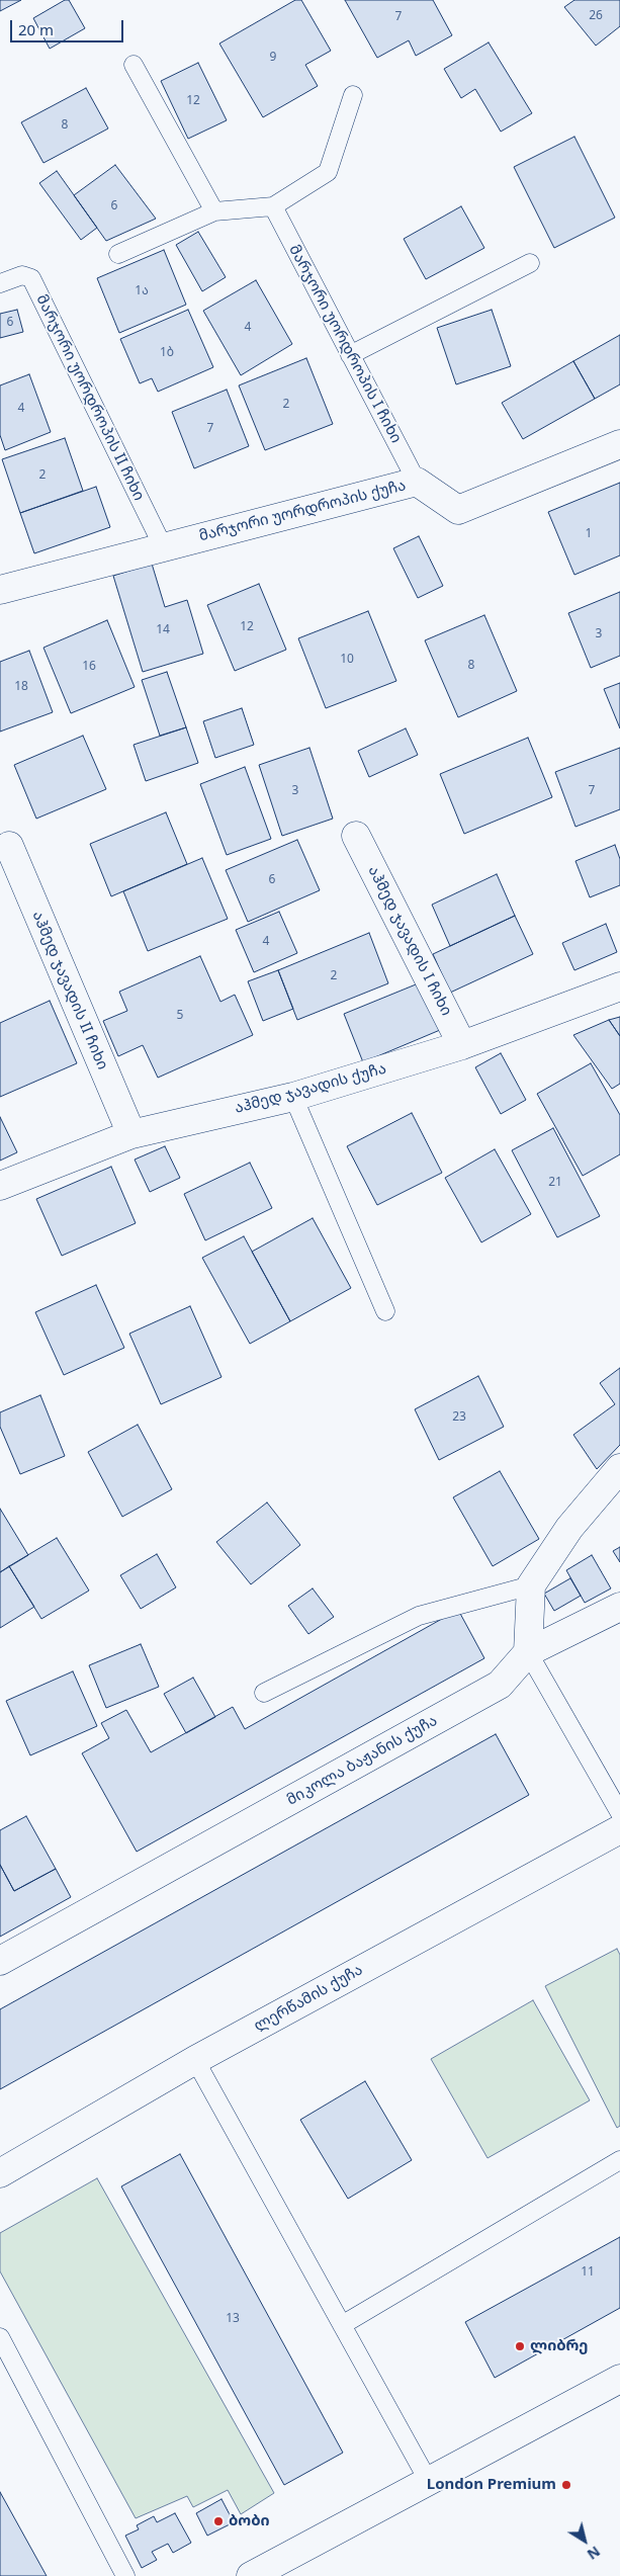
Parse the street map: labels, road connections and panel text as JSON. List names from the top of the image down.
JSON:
{
  "streets": {
    "street": [
      "მარჯორი უორდროპის ქუჩა",
      "აჰმედ ჯავადის I ჩიხი",
      "აჰმედ ჯავადის II ჩიხი",
      "აჰმედ ჯავადის ქუჩა",
      "მიკოლა ბაჟანის ქუჩა",
      "ლერწამის ქუჩა"
    ],
    "lane": ["მარჯორი უორდროპის I ჩიხი", "მარჯორი უორდროპის II ჩიხი"]
  },
  "crossings": [
    ["მარჯორი უორდროპის I ჩიხი", "მარჯორი უორდროპის ქუჩა"],
    ["მარჯორი უორდროპის II ჩიხი", "მარჯორი უორდროპის ქუჩა"],
    ["აჰმედ ჯავადის I ჩიხი", "აჰმედ ჯავადის ქუჩა"],
    ["აჰმედ ჯავადის II ჩიხი", "აჰმედ ჯავადის ქუჩა"]
  ],
  "places": ["ლიბრე", "London Premium", "ბობი"],
  "house_numbers": [
    "26",
    "7",
    "9",
    "12",
    "8",
    "6",
    "1ა",
    "6",
    "4",
    "1ბ",
    "2",
    "4",
    "7",
    "2",
    "1",
    "12",
    "14",
    "3",
    "10",
    "8",
    "16",
    "18",
    "3",
    "7",
    "6",
    "4",
    "2",
    "5",
    "21",
    "23",
    "11",
    "13"
  ],
  "scale_bar": "20 m",
  "north": "bottom right"
}
